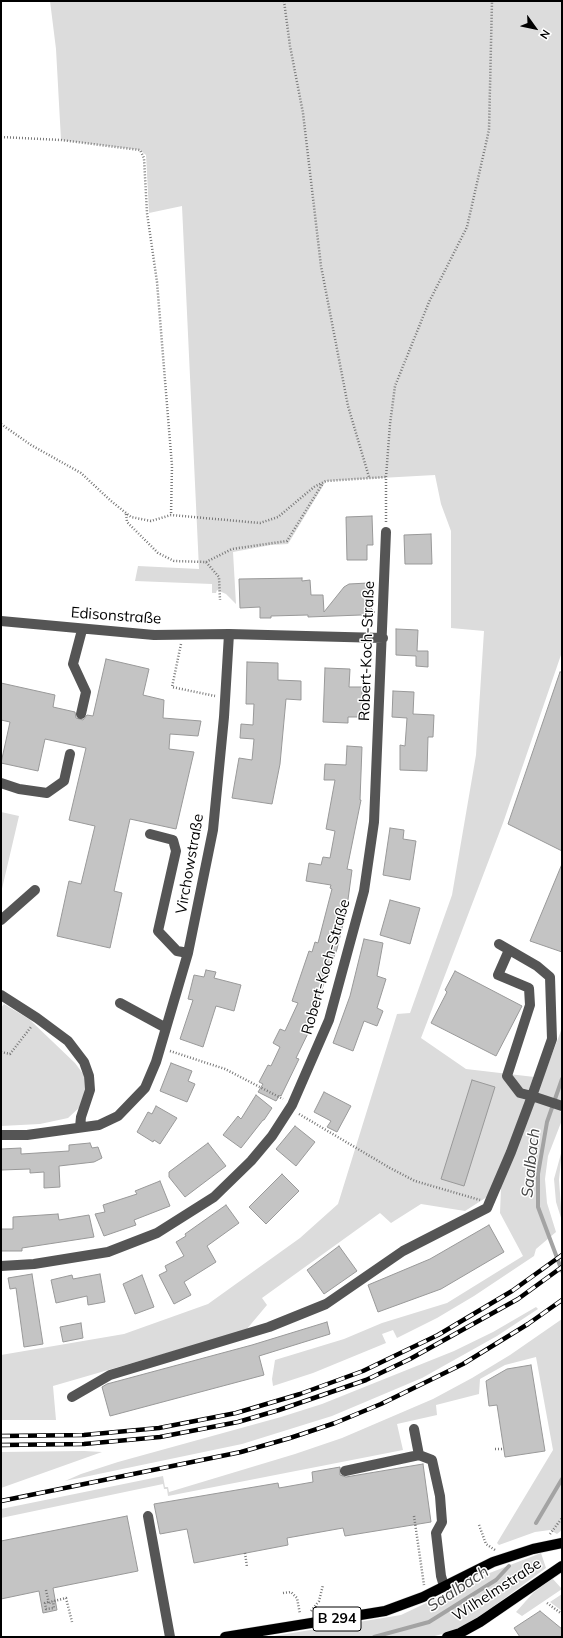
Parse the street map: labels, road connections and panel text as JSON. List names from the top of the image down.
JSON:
{
  "streets": {
    "main road": ["Wilhelmstraße", "B 294"],
    "street": ["Edisonstraße", "Robert-Koch-Straße", "Virchowstraße"]
  },
  "crossings": [
    ["Edisonstraße", "Virchowstraße"]
  ],
  "water": ["Saalbach"],
  "north": "bottom right"
}
